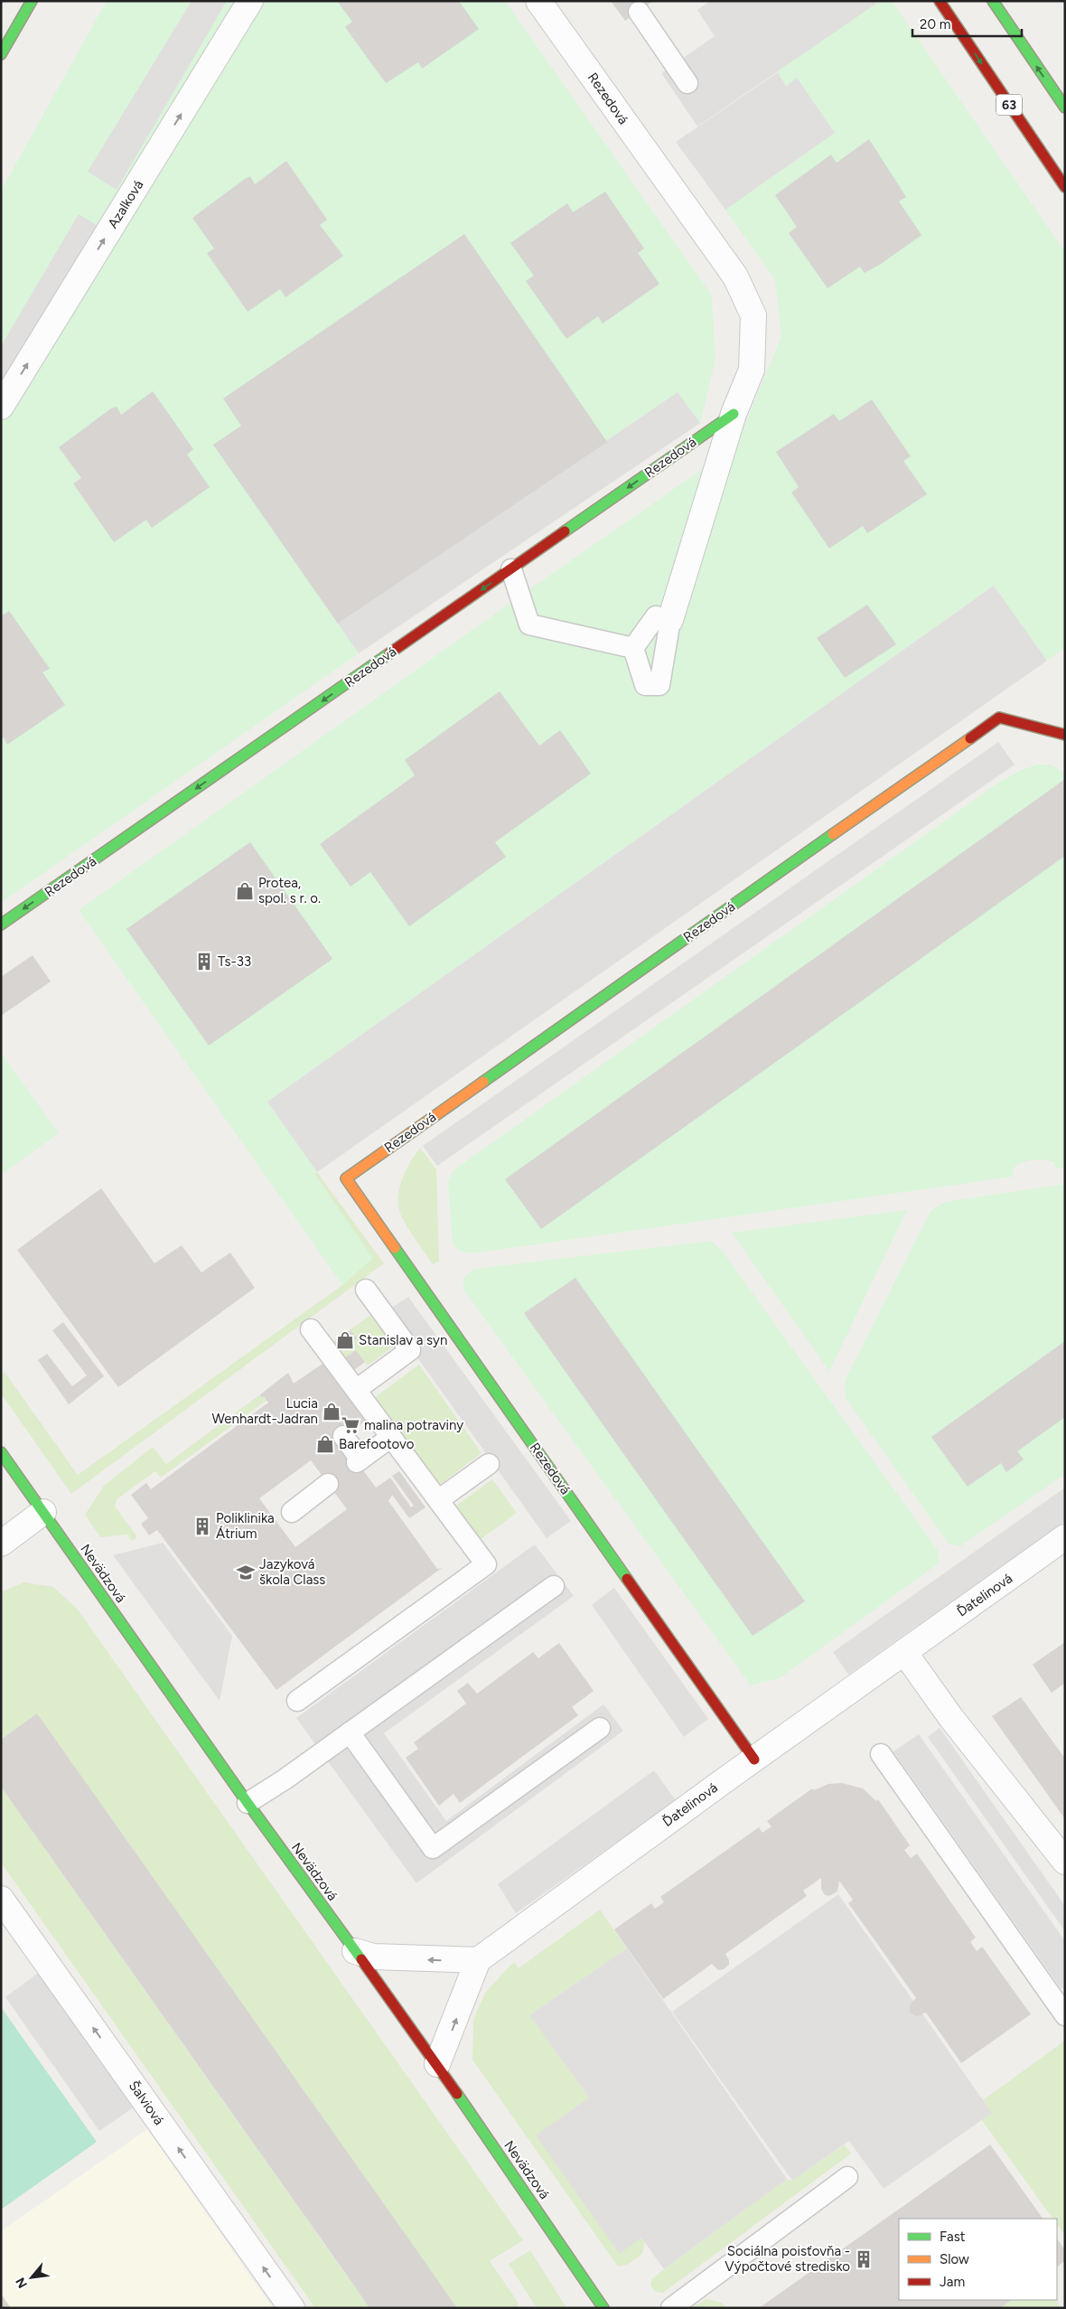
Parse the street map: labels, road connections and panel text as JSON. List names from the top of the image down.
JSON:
{
  "streets": {
    "street": [
      "Rezedová",
      "63",
      "Azalková",
      "Nevädzová",
      "Ďatelinová",
      "Šalviová"
    ]
  },
  "crossings": [
    ["Rezedová", "Ďatelinová"]
  ],
  "one_way": ["Azalková", "Šalviová"],
  "places": {
    "shop": [
      "Protea, spol. s r. o.",
      "Stanislav a syn",
      "Lucia Wenhardt-Jadran",
      "Barefootovo"
    ],
    "building": ["Ts-33", "Poliklinika Átrium", "Sociálna poisťovňa - Výpočtové stredisko"],
    "supermarket": ["malina potraviny"],
    "school or university": ["Jazyková škola Class"]
  },
  "legend": ["Fast", "Slow", "Jam"],
  "scale_bar": "20 m",
  "north": "bottom left"
}
